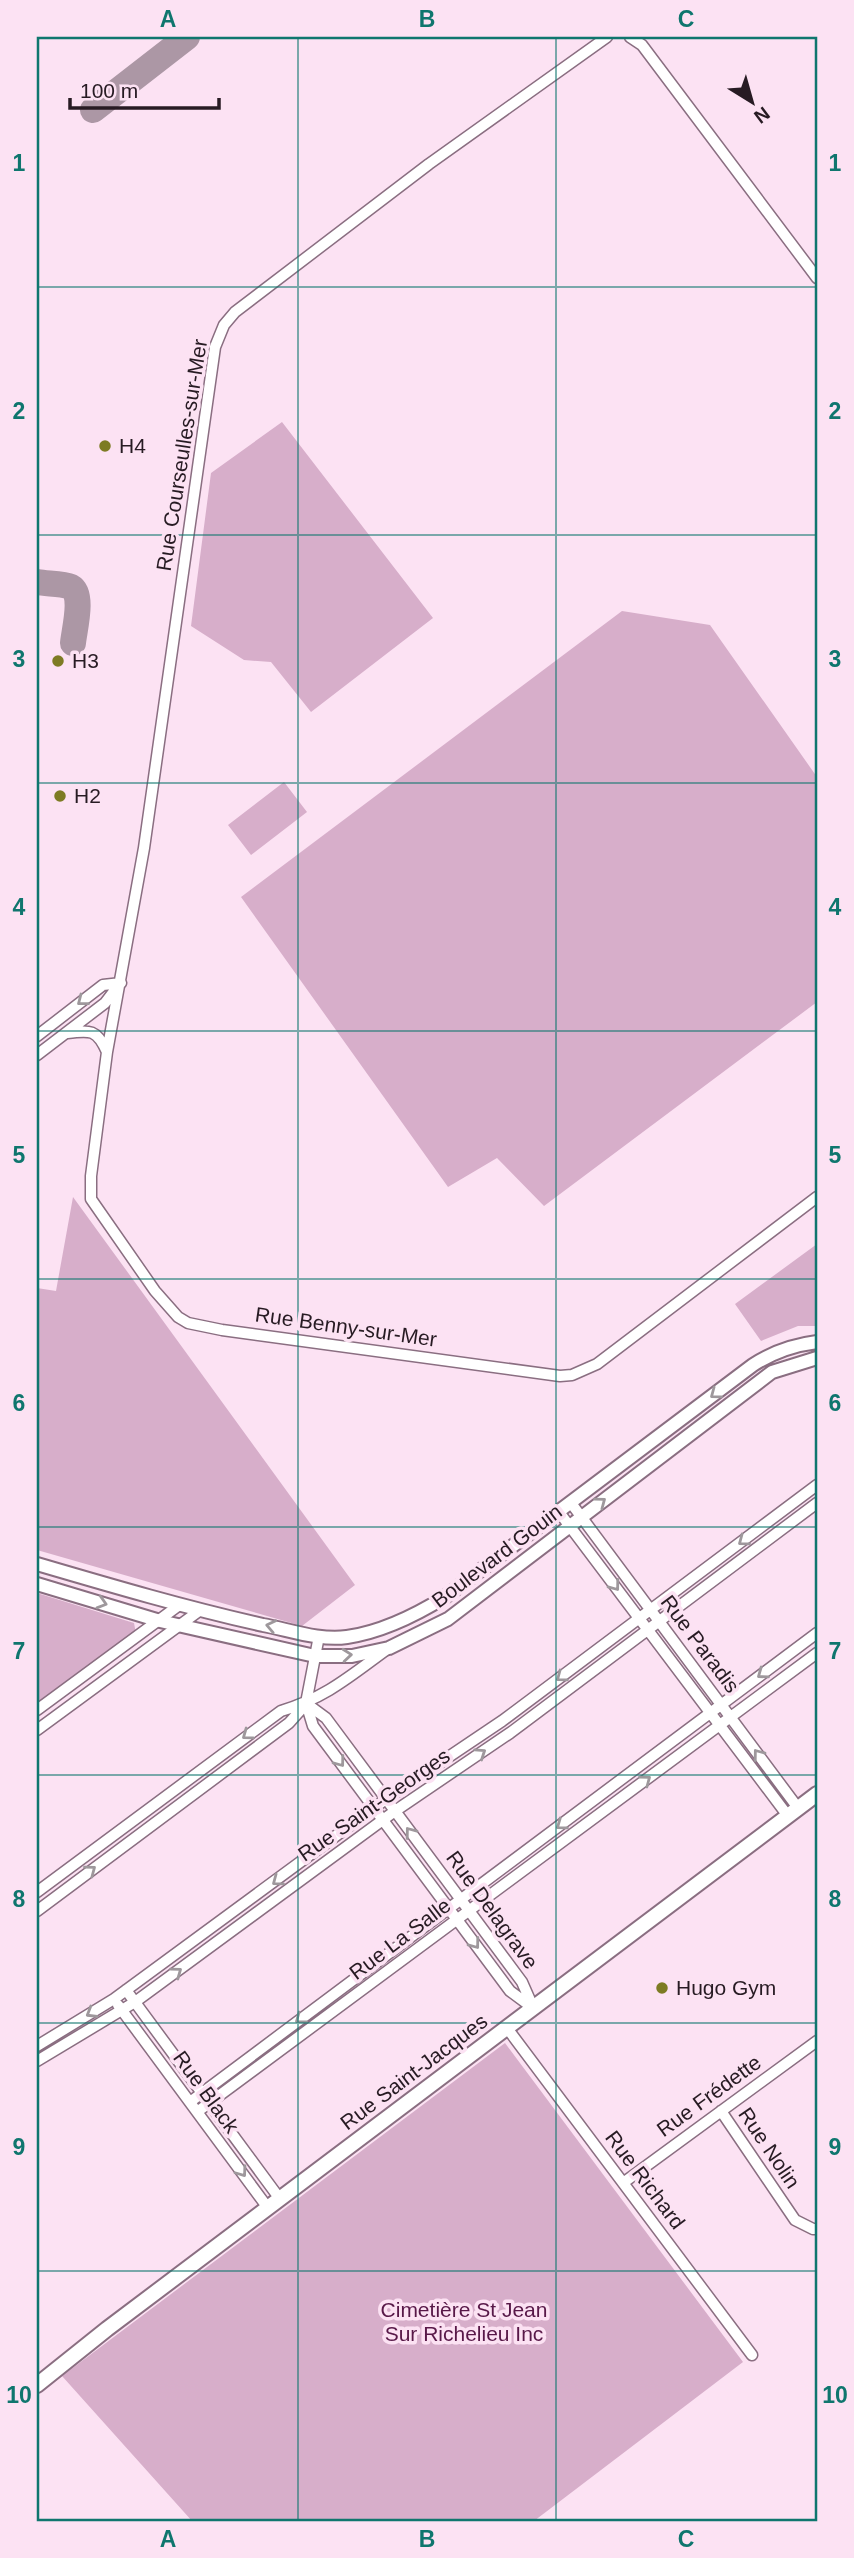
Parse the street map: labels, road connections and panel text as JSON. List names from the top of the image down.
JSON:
{
  "streets": {
    "main road": ["Rue Saint-Jacques"],
    "street": [
      "Rue Courseulles-sur-Mer",
      "Rue Benny-sur-Mer",
      "Boulevard Gouin",
      "Rue Paradis",
      "Rue Saint-Georges",
      "Rue Delagrave",
      "Rue La Salle",
      "Rue Black",
      "Rue Frédette",
      "Rue Nolin",
      "Rue Richard"
    ]
  },
  "crossings": [
    ["Rue Courseulles-sur-Mer", "Rue Benny-sur-Mer"],
    ["Boulevard Gouin", "Rue Paradis"],
    ["Rue Paradis", "Rue Saint-Georges"],
    ["Rue Paradis", "Rue La Salle"],
    ["Rue Paradis", "Rue Saint-Jacques"],
    ["Rue Saint-Georges", "Rue Delagrave"],
    ["Rue Saint-Georges", "Rue Black"],
    ["Rue Delagrave", "Rue La Salle"],
    ["Rue Delagrave", "Rue Saint-Jacques"],
    ["Rue La Salle", "Rue Black"],
    ["Rue Saint-Jacques", "Rue Black"],
    ["Rue Saint-Jacques", "Rue Richard"],
    ["Rue Frédette", "Rue Nolin"],
    ["Rue Frédette", "Rue Richard"]
  ],
  "parks": ["Cimetière St Jean Sur Richelieu Inc"],
  "places": [
    "H4",
    "H3",
    "H2",
    "Hugo Gym"
  ],
  "scale_bar": "100 m",
  "north": "bottom right",
  "grid": {
    "columns": ["A", "B", "C"],
    "rows": [
      "1",
      "2",
      "3",
      "4",
      "5",
      "6",
      "7",
      "8",
      "9",
      "10"
    ]
  }
}
